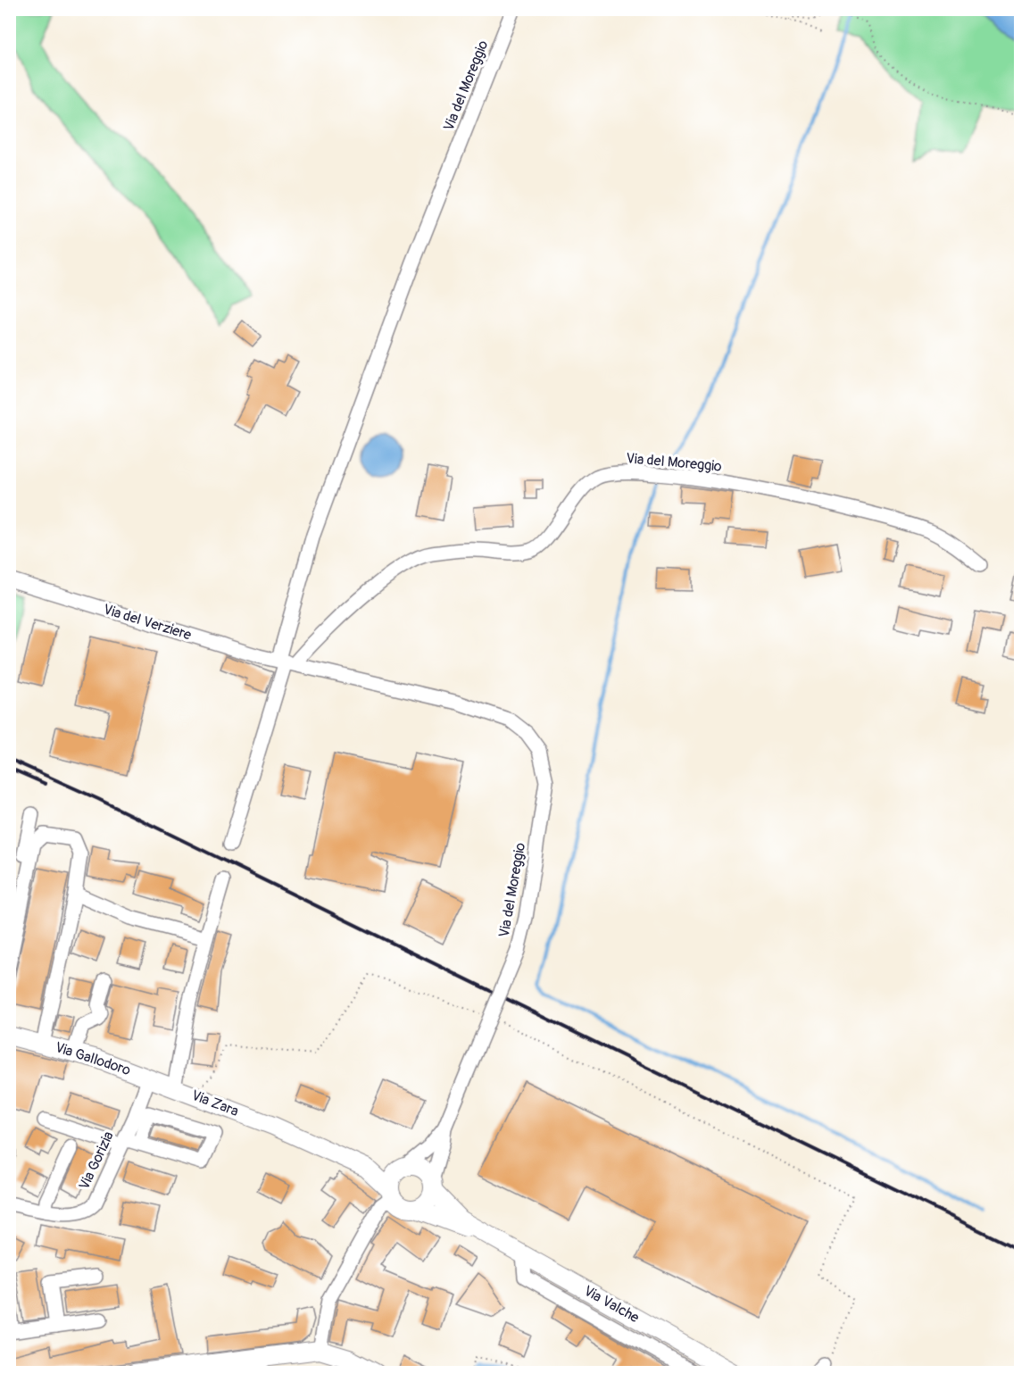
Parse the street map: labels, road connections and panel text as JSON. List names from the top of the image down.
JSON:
{
  "streets": {
    "main road": ["Via Gallodoro", "Via Zara", "Via Valche"],
    "street": ["Via del Moreggio", "Via del Verziere", "Via Gorizia"]
  },
  "crossings": [
    ["Via del Moreggio", "Via del Verziere"],
    ["Via del Moreggio", "Via Zara"],
    ["Via del Moreggio", "Via Valche"],
    ["Via Gallodoro", "Via Zara"],
    ["Via Gallodoro", "Via Gorizia"],
    ["Via Zara", "Via Valche"]
  ]
}
